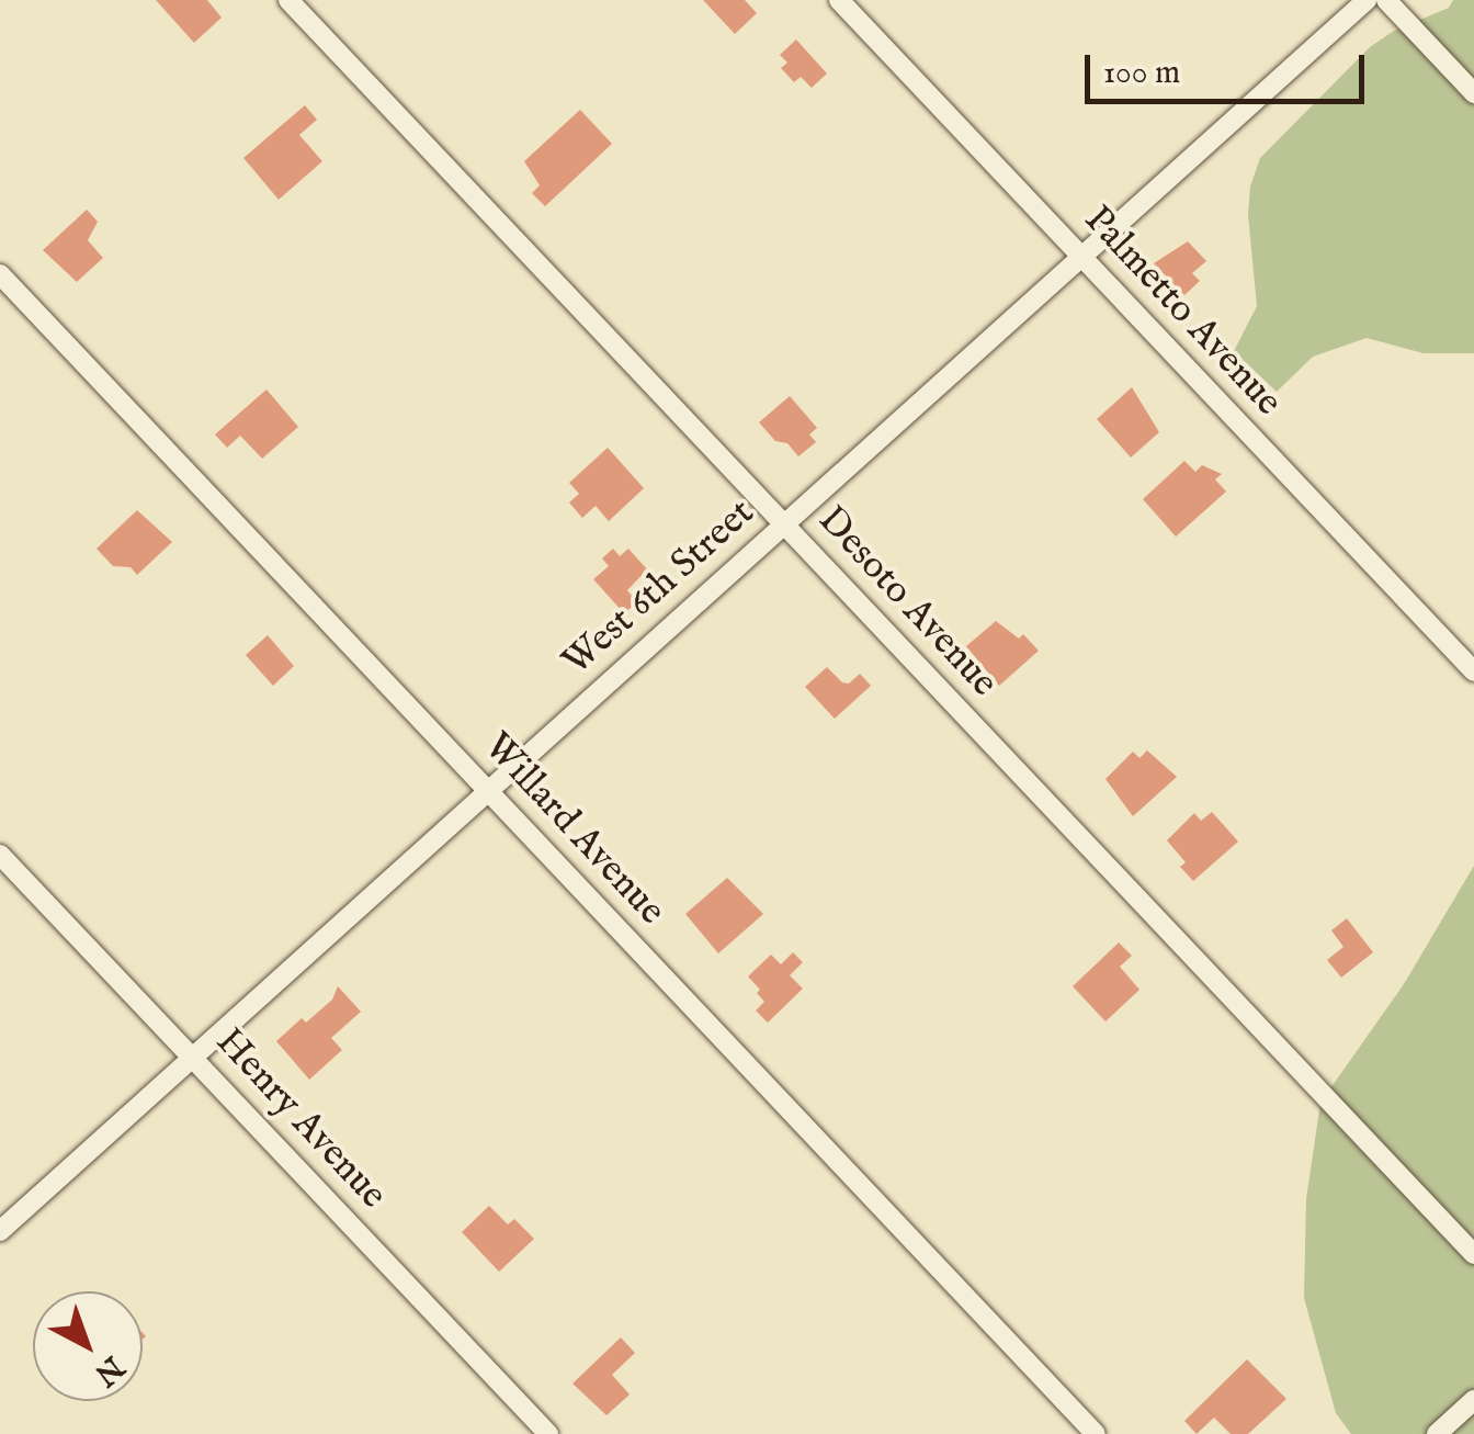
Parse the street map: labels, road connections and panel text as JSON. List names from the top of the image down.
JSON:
{
  "streets": {
    "street": [
      "Palmetto Avenue",
      "West 6th Street",
      "Desoto Avenue",
      "Willard Avenue",
      "Henry Avenue"
    ]
  },
  "crossings": [
    ["Palmetto Avenue", "West 6th Street"],
    ["West 6th Street", "Desoto Avenue"],
    ["West 6th Street", "Willard Avenue"],
    ["West 6th Street", "Henry Avenue"]
  ],
  "scale_bar": "100 m",
  "north": "bottom right"
}
